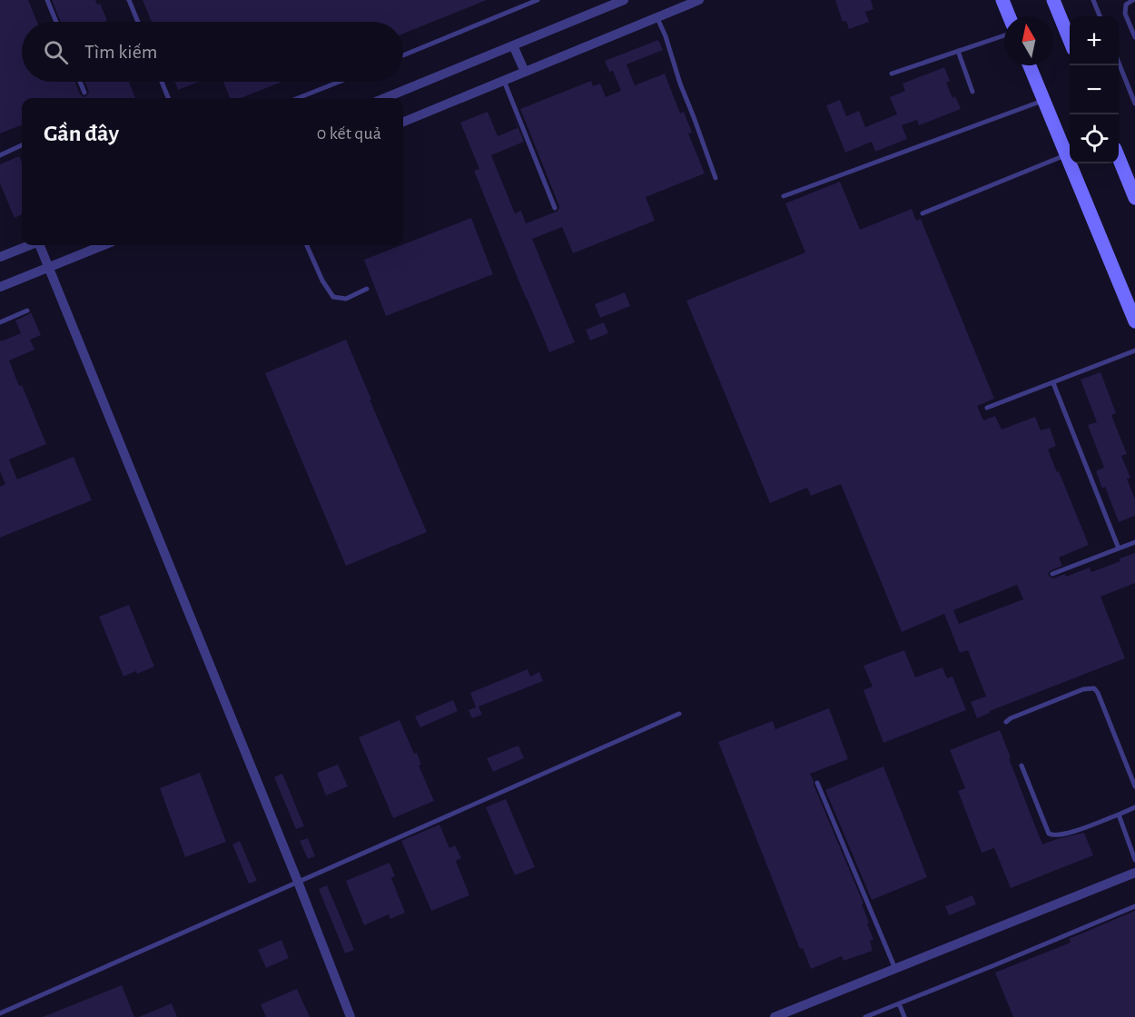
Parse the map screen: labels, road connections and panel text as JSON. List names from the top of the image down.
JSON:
{
  "north": "top",
  "page": {
    "map_buttons": ["+", "−"],
    "search": "Tìm kiếm",
    "heading": ["Gần đây", "0 kết quả"]
  }
}
